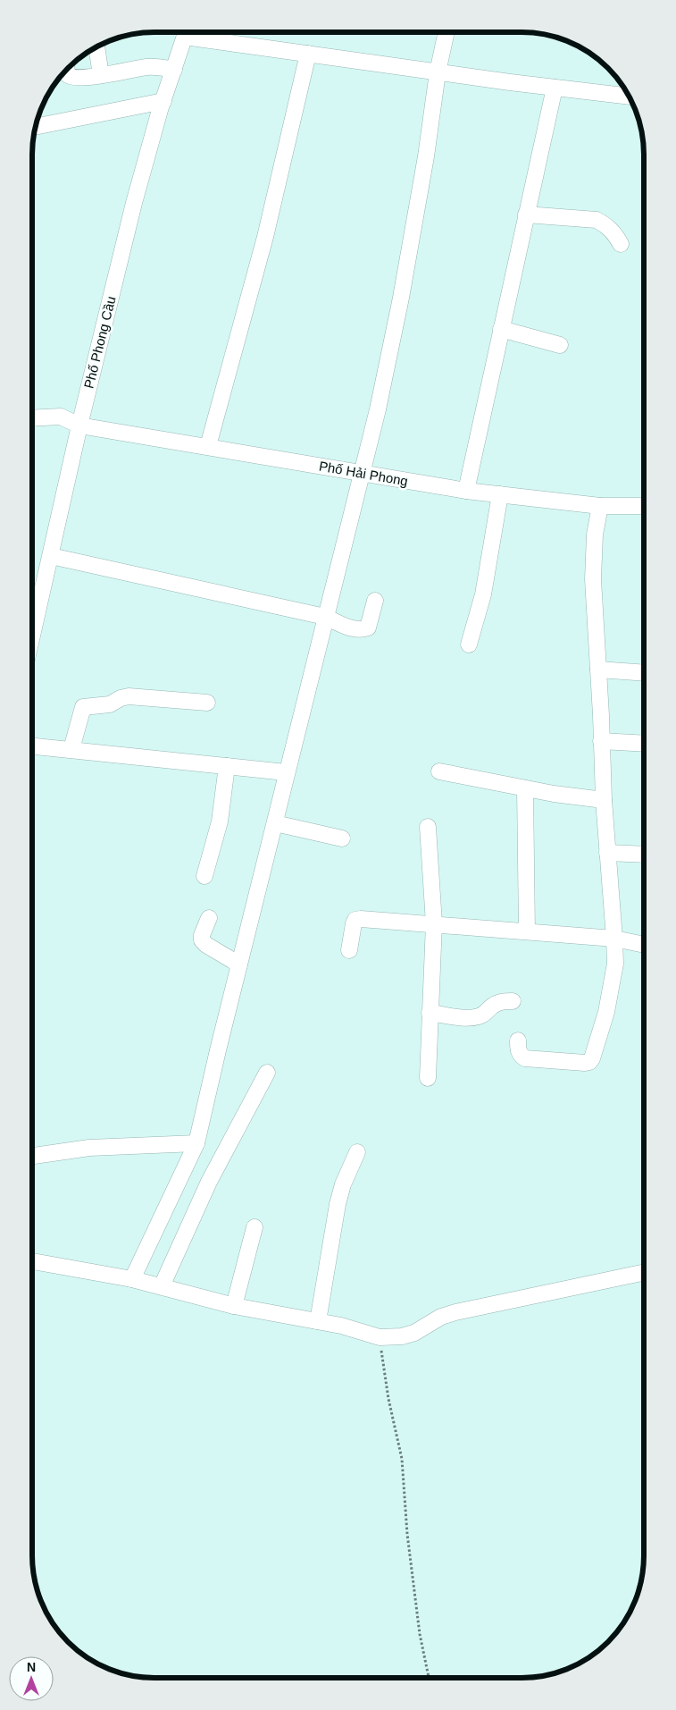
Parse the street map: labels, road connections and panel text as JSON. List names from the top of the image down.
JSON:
{
  "streets": {
    "street": ["Phố Phong Cầu", "Phố Hải Phong"]
  },
  "crossings": [
    ["Phố Phong Cầu", "Phố Hải Phong"]
  ],
  "north": "top"
}
